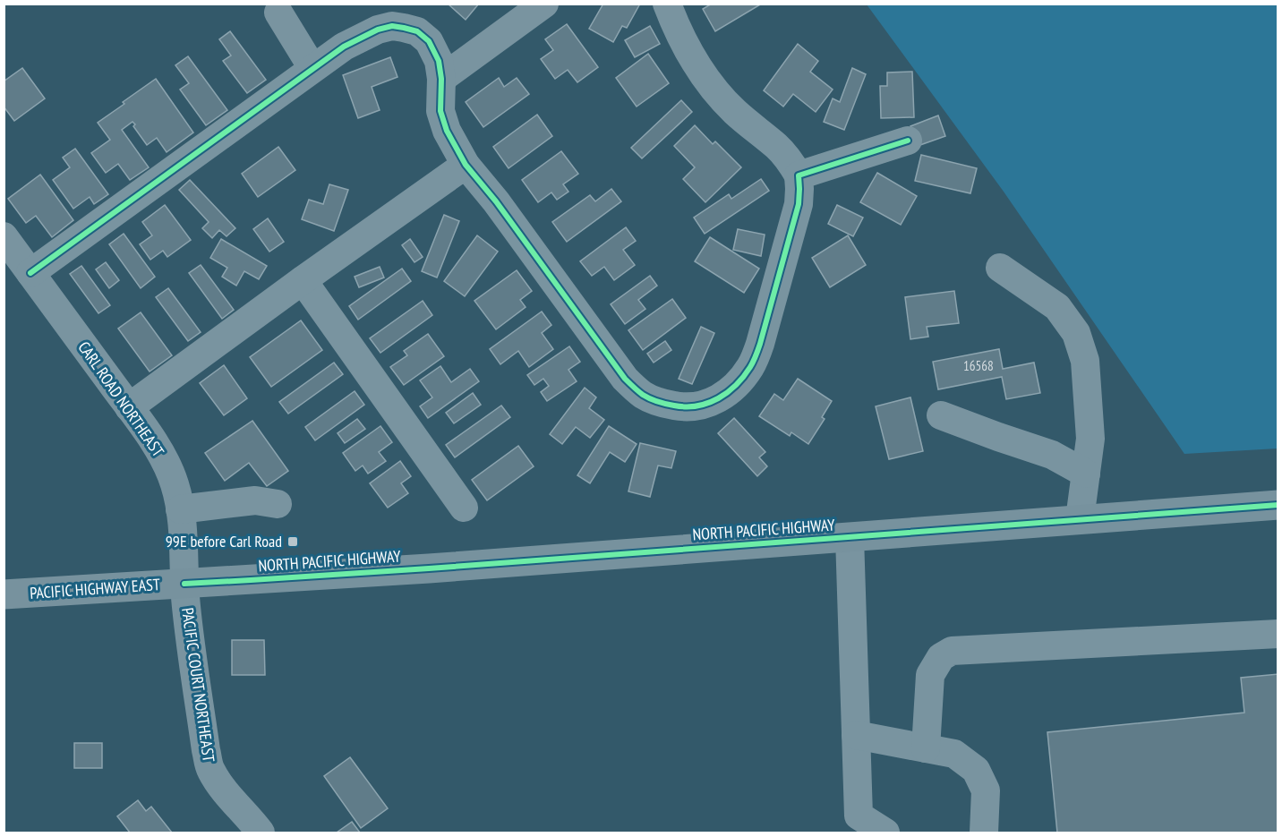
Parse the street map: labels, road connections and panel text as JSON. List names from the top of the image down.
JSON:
{
  "streets": {
    "main road": ["NORTH PACIFIC HIGHWAY", "PACIFIC HIGHWAY EAST"],
    "street": ["CARL ROAD NORTHEAST", "PACIFIC COURT NORTHEAST"]
  },
  "crossings": [
    ["CARL ROAD NORTHEAST", "PACIFIC HIGHWAY EAST"],
    ["CARL ROAD NORTHEAST", "PACIFIC COURT NORTHEAST"],
    ["NORTH PACIFIC HIGHWAY", "PACIFIC HIGHWAY EAST"],
    ["PACIFIC HIGHWAY EAST", "PACIFIC COURT NORTHEAST"]
  ],
  "places": {
    "transit": ["99E before Carl Road"]
  },
  "house_numbers": ["16568"]
}
